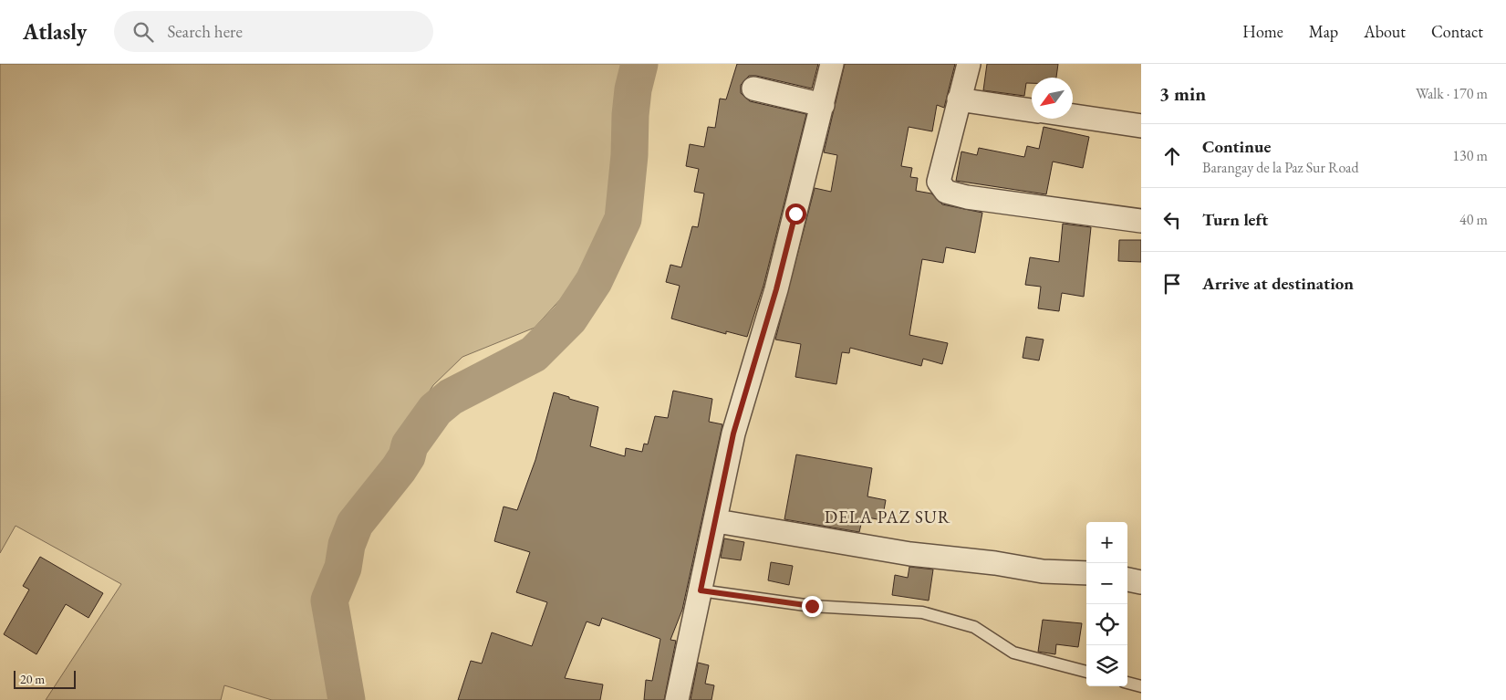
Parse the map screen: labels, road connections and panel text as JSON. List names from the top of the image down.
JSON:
{
  "districts": ["DELA PAZ SUR"],
  "scale_bar": "20 m",
  "north": "bottom left",
  "page": {
    "header": "Atlasly",
    "search": "Search here",
    "nav": [
      "Home",
      "Map",
      "About",
      "Contact"
    ],
    "heading": ["3 min", "Walk · 170 m"],
    "list": [
      ["Continue", "Barangay de la Paz Sur Road", "130 m"],
      ["Turn left", "40 m"],
      "Arrive at destination"
    ],
    "map_buttons": ["+", "−"],
    "scale": "20 m"
  }
}
